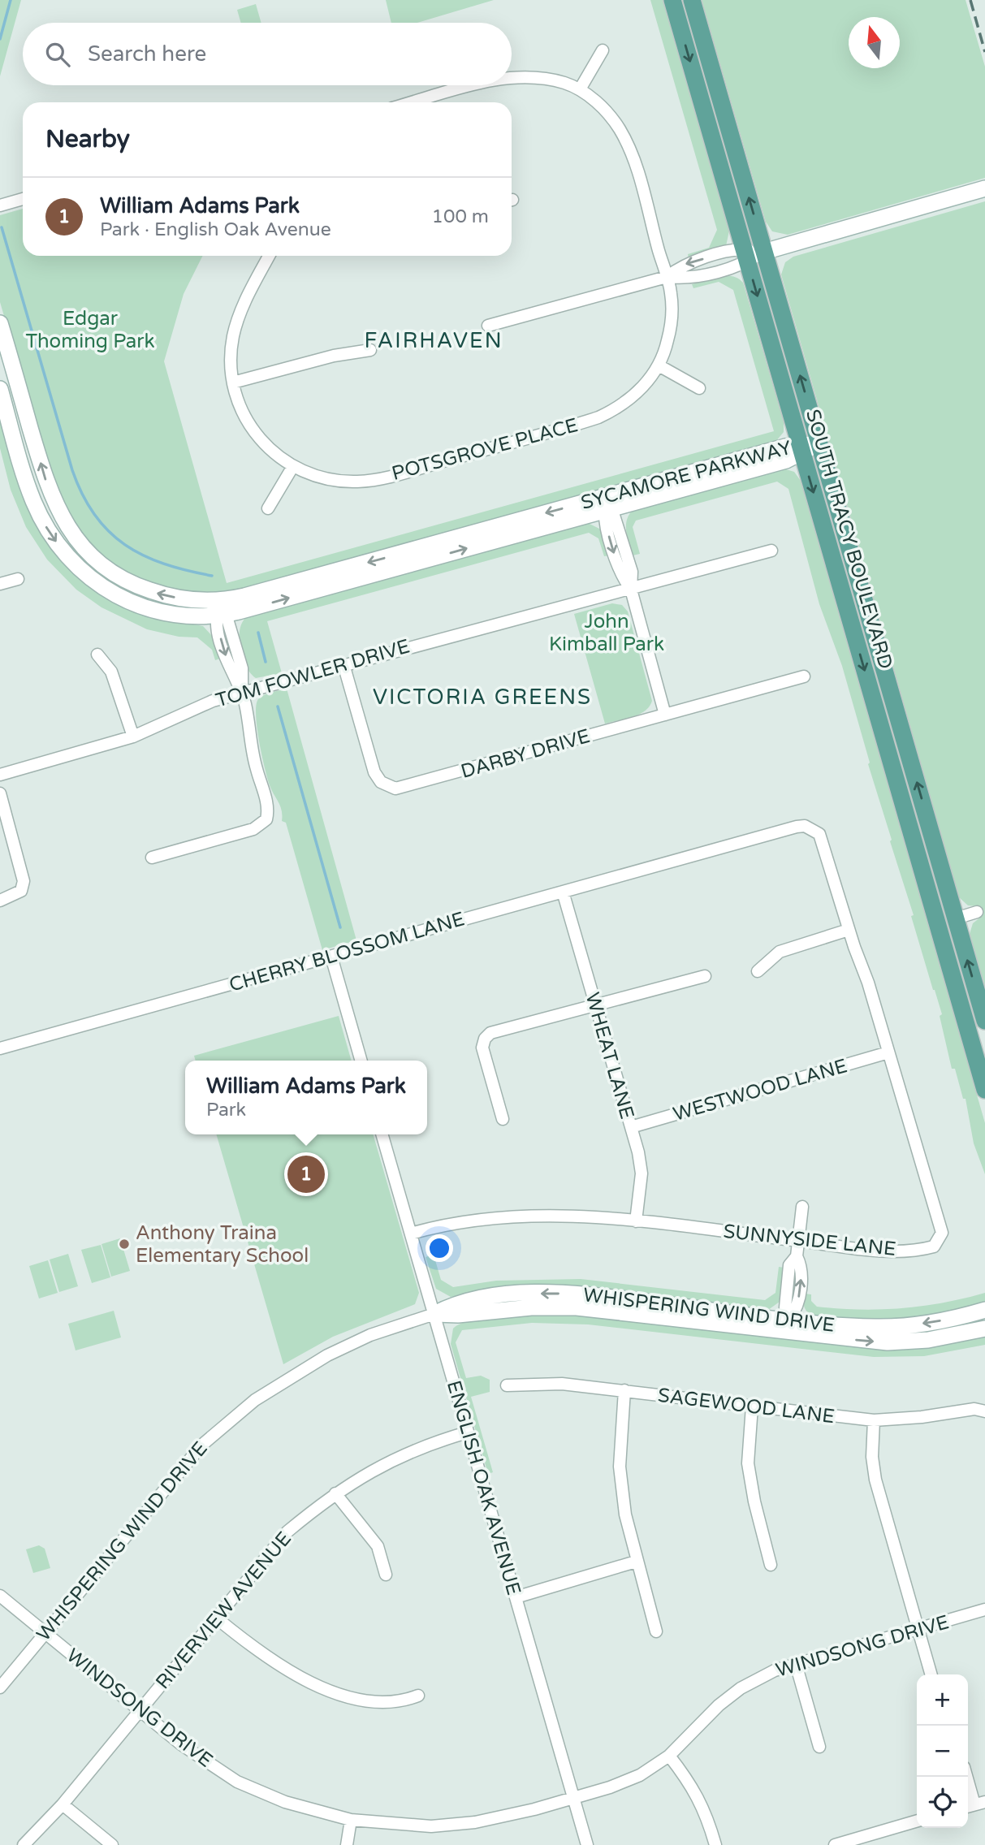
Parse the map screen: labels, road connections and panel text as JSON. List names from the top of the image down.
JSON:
{
  "streets": {
    "main road": ["SYCAMORE PARKWAY", "SOUTH TRACY BOULEVARD", "WHISPERING WIND DRIVE"],
    "street": [
      "POTSGROVE PLACE",
      "TOM FOWLER DRIVE",
      "DARBY DRIVE",
      "CHERRY BLOSSOM LANE",
      "WHEAT LANE",
      "WESTWOOD LANE",
      "SUNNYSIDE LANE",
      "SAGEWOOD LANE",
      "ENGLISH OAK AVENUE",
      "RIVERVIEW AVENUE",
      "WINDSONG DRIVE"
    ]
  },
  "crossings": [
    ["SYCAMORE PARKWAY", "SOUTH TRACY BOULEVARD"],
    ["TOM FOWLER DRIVE", "DARBY DRIVE"],
    ["CHERRY BLOSSOM LANE", "WHEAT LANE"],
    ["CHERRY BLOSSOM LANE", "SUNNYSIDE LANE"],
    ["WHEAT LANE", "WESTWOOD LANE"],
    ["WHEAT LANE", "SUNNYSIDE LANE"],
    ["WESTWOOD LANE", "SUNNYSIDE LANE"],
    ["SUNNYSIDE LANE", "ENGLISH OAK AVENUE"],
    ["WHISPERING WIND DRIVE", "ENGLISH OAK AVENUE"],
    ["WHISPERING WIND DRIVE", "WINDSONG DRIVE"],
    ["ENGLISH OAK AVENUE", "RIVERVIEW AVENUE"],
    ["ENGLISH OAK AVENUE", "WINDSONG DRIVE"],
    ["RIVERVIEW AVENUE", "WINDSONG DRIVE"]
  ],
  "districts": ["FAIRHAVEN", "VICTORIA GREENS"],
  "parks": ["Edgar Thoming Park", "John Kimball Park"],
  "places": ["Anthony Traina Elementary School"],
  "north": "top",
  "page": {
    "search": "Search here",
    "heading": "Nearby",
    "list": [
      {
        "mark": "1",
        "name": "William Adams Park",
        "note": "Park · English Oak Avenue",
        "value": "100 m"
      }
    ],
    "popup": ["William Adams Park", "Park"],
    "pins": "1",
    "map_buttons": ["+", "−"]
  }
}
